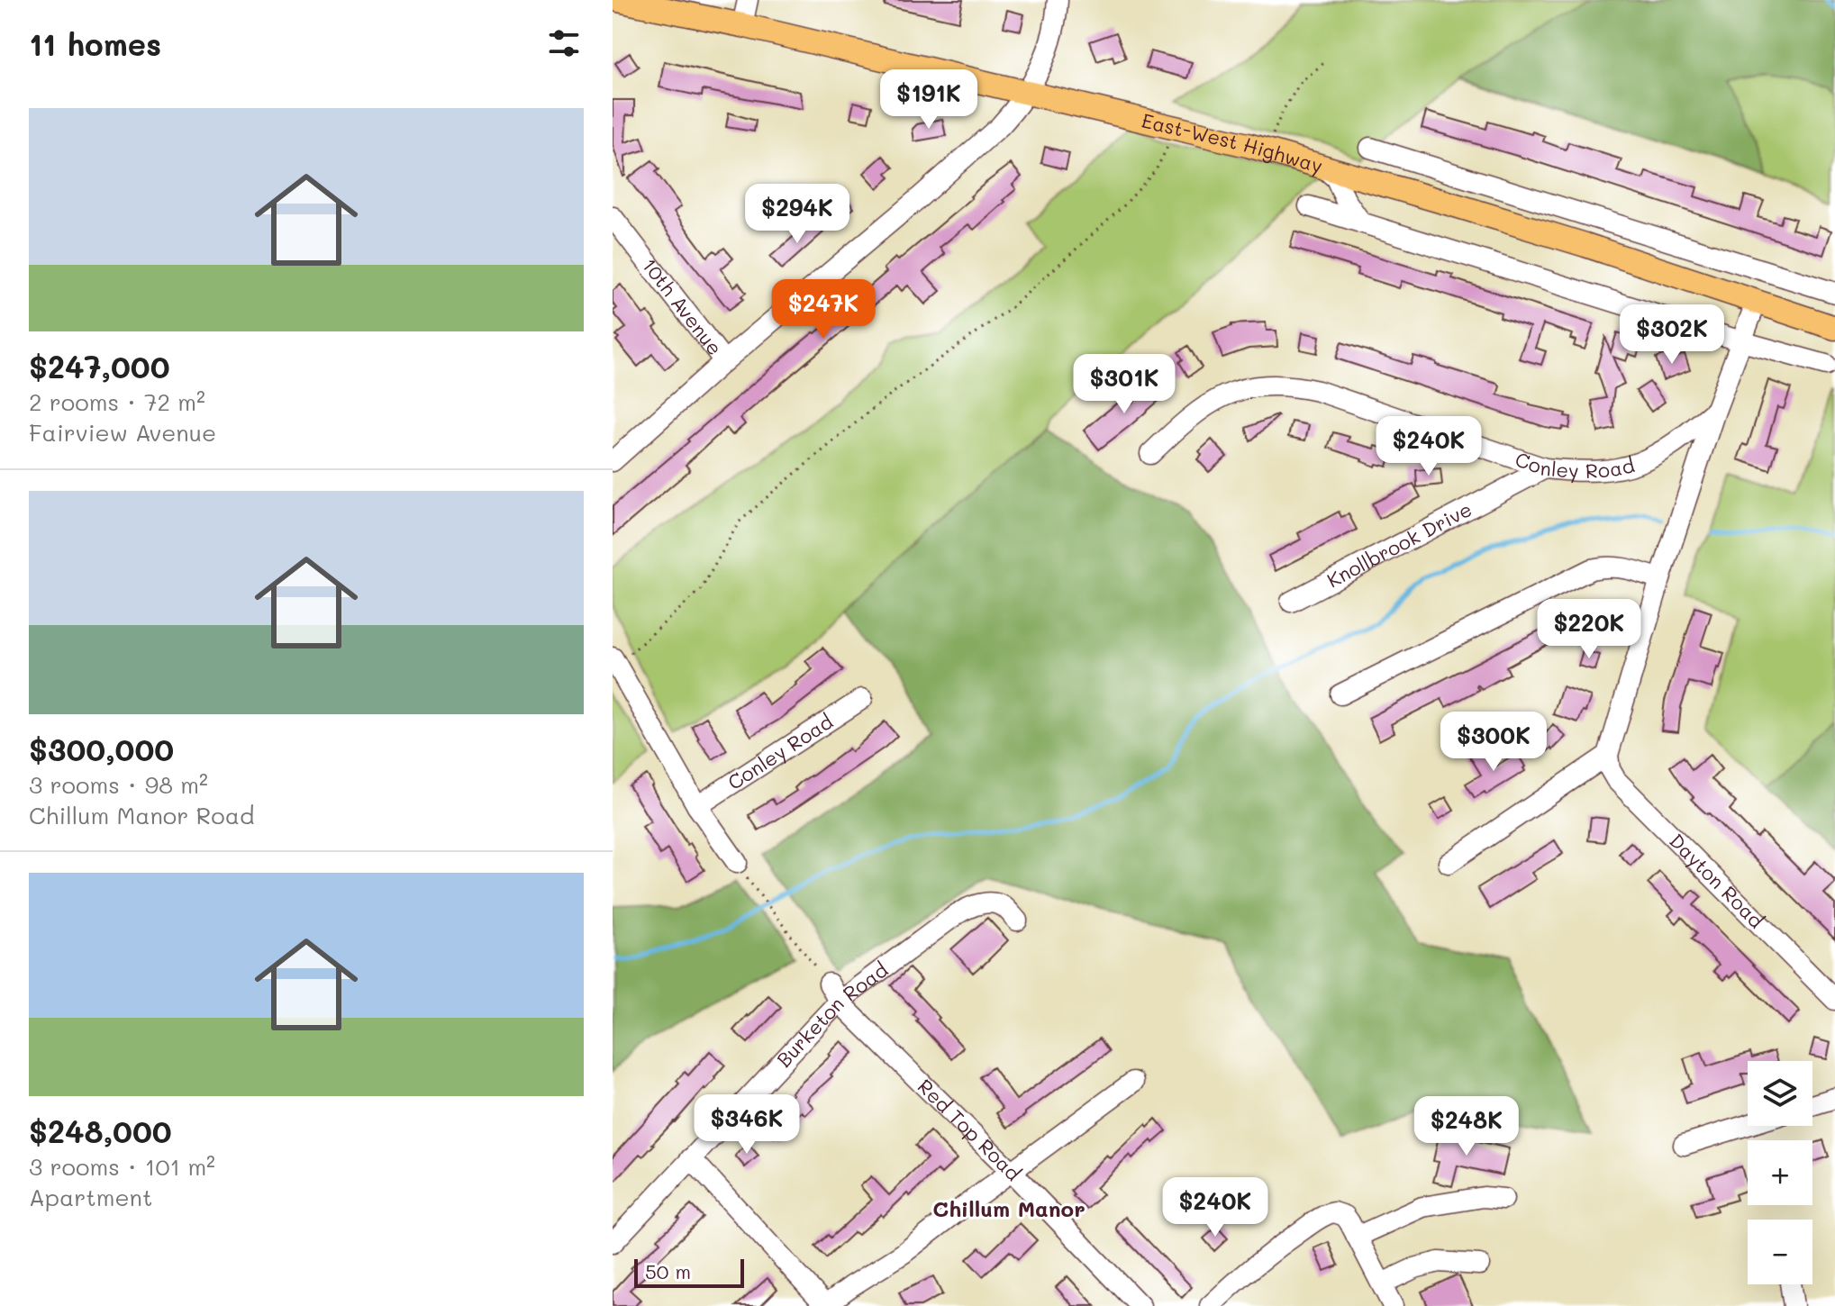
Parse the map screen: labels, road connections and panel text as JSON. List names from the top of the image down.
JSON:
{
  "streets": {
    "main road": ["East-West Highway"],
    "street": [
      "10th Avenue",
      "Conley Road",
      "Knollbrook Drive",
      "Dayton Road",
      "Burketon Road",
      "Red Top Road"
    ]
  },
  "crossings": [
    ["Conley Road", "Knollbrook Drive"],
    ["Burketon Road", "Red Top Road"]
  ],
  "districts": ["Chillum Manor"],
  "scale_bar": "50 m",
  "page": {
    "heading": "11 homes",
    "price": [
      "$191K",
      "$294K",
      "$247K",
      "$302K",
      "$301K",
      "$240K",
      "$220K",
      "$300K",
      "$346K",
      "$248K",
      "$240K"
    ],
    "list": [
      {
        "name": "$247,000",
        "note": "2 rooms · 72 m² · Fairview Avenue"
      },
      {
        "name": "$300,000",
        "note": "3 rooms · 98 m² · Chillum Manor Road"
      },
      {
        "name": "$248,000",
        "note": "3 rooms · 101 m² · Apartment"
      }
    ],
    "map_buttons": ["+", "−"],
    "scale": "50 m"
  }
}
